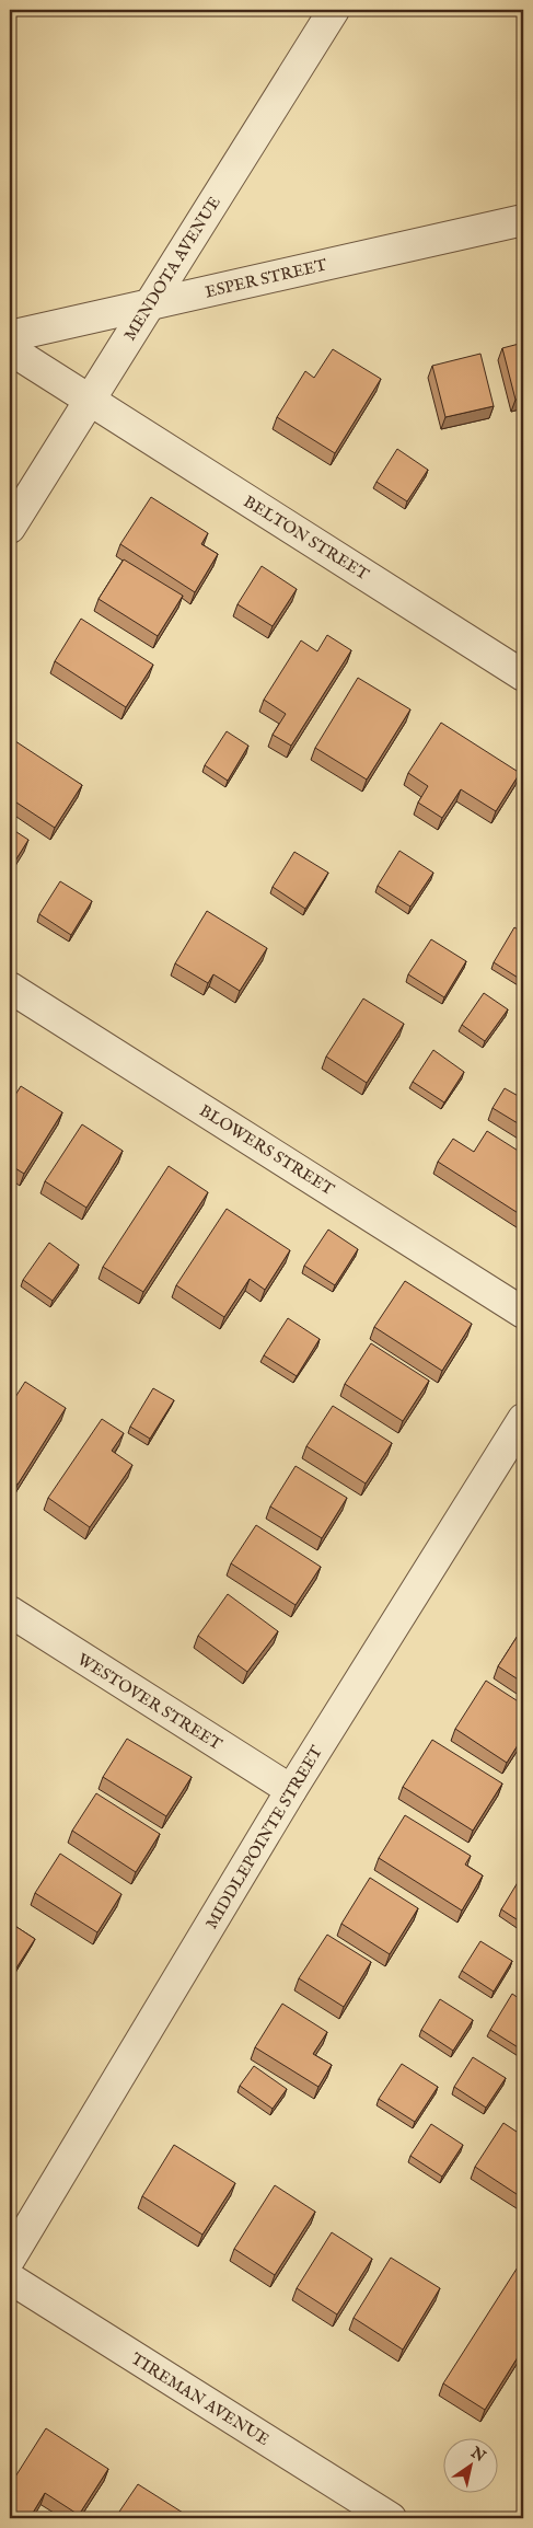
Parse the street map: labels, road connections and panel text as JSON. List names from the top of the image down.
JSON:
{
  "streets": {
    "street": [
      "MENDOTA AVENUE",
      "ESPER STREET",
      "BELTON STREET",
      "BLOWERS STREET",
      "WESTOVER STREET",
      "MIDDLEPOINTE STREET",
      "TIREMAN AVENUE"
    ]
  },
  "crossings": [
    ["MENDOTA AVENUE", "ESPER STREET"],
    ["MENDOTA AVENUE", "BELTON STREET"],
    ["WESTOVER STREET", "MIDDLEPOINTE STREET"]
  ],
  "north": "top right"
}
